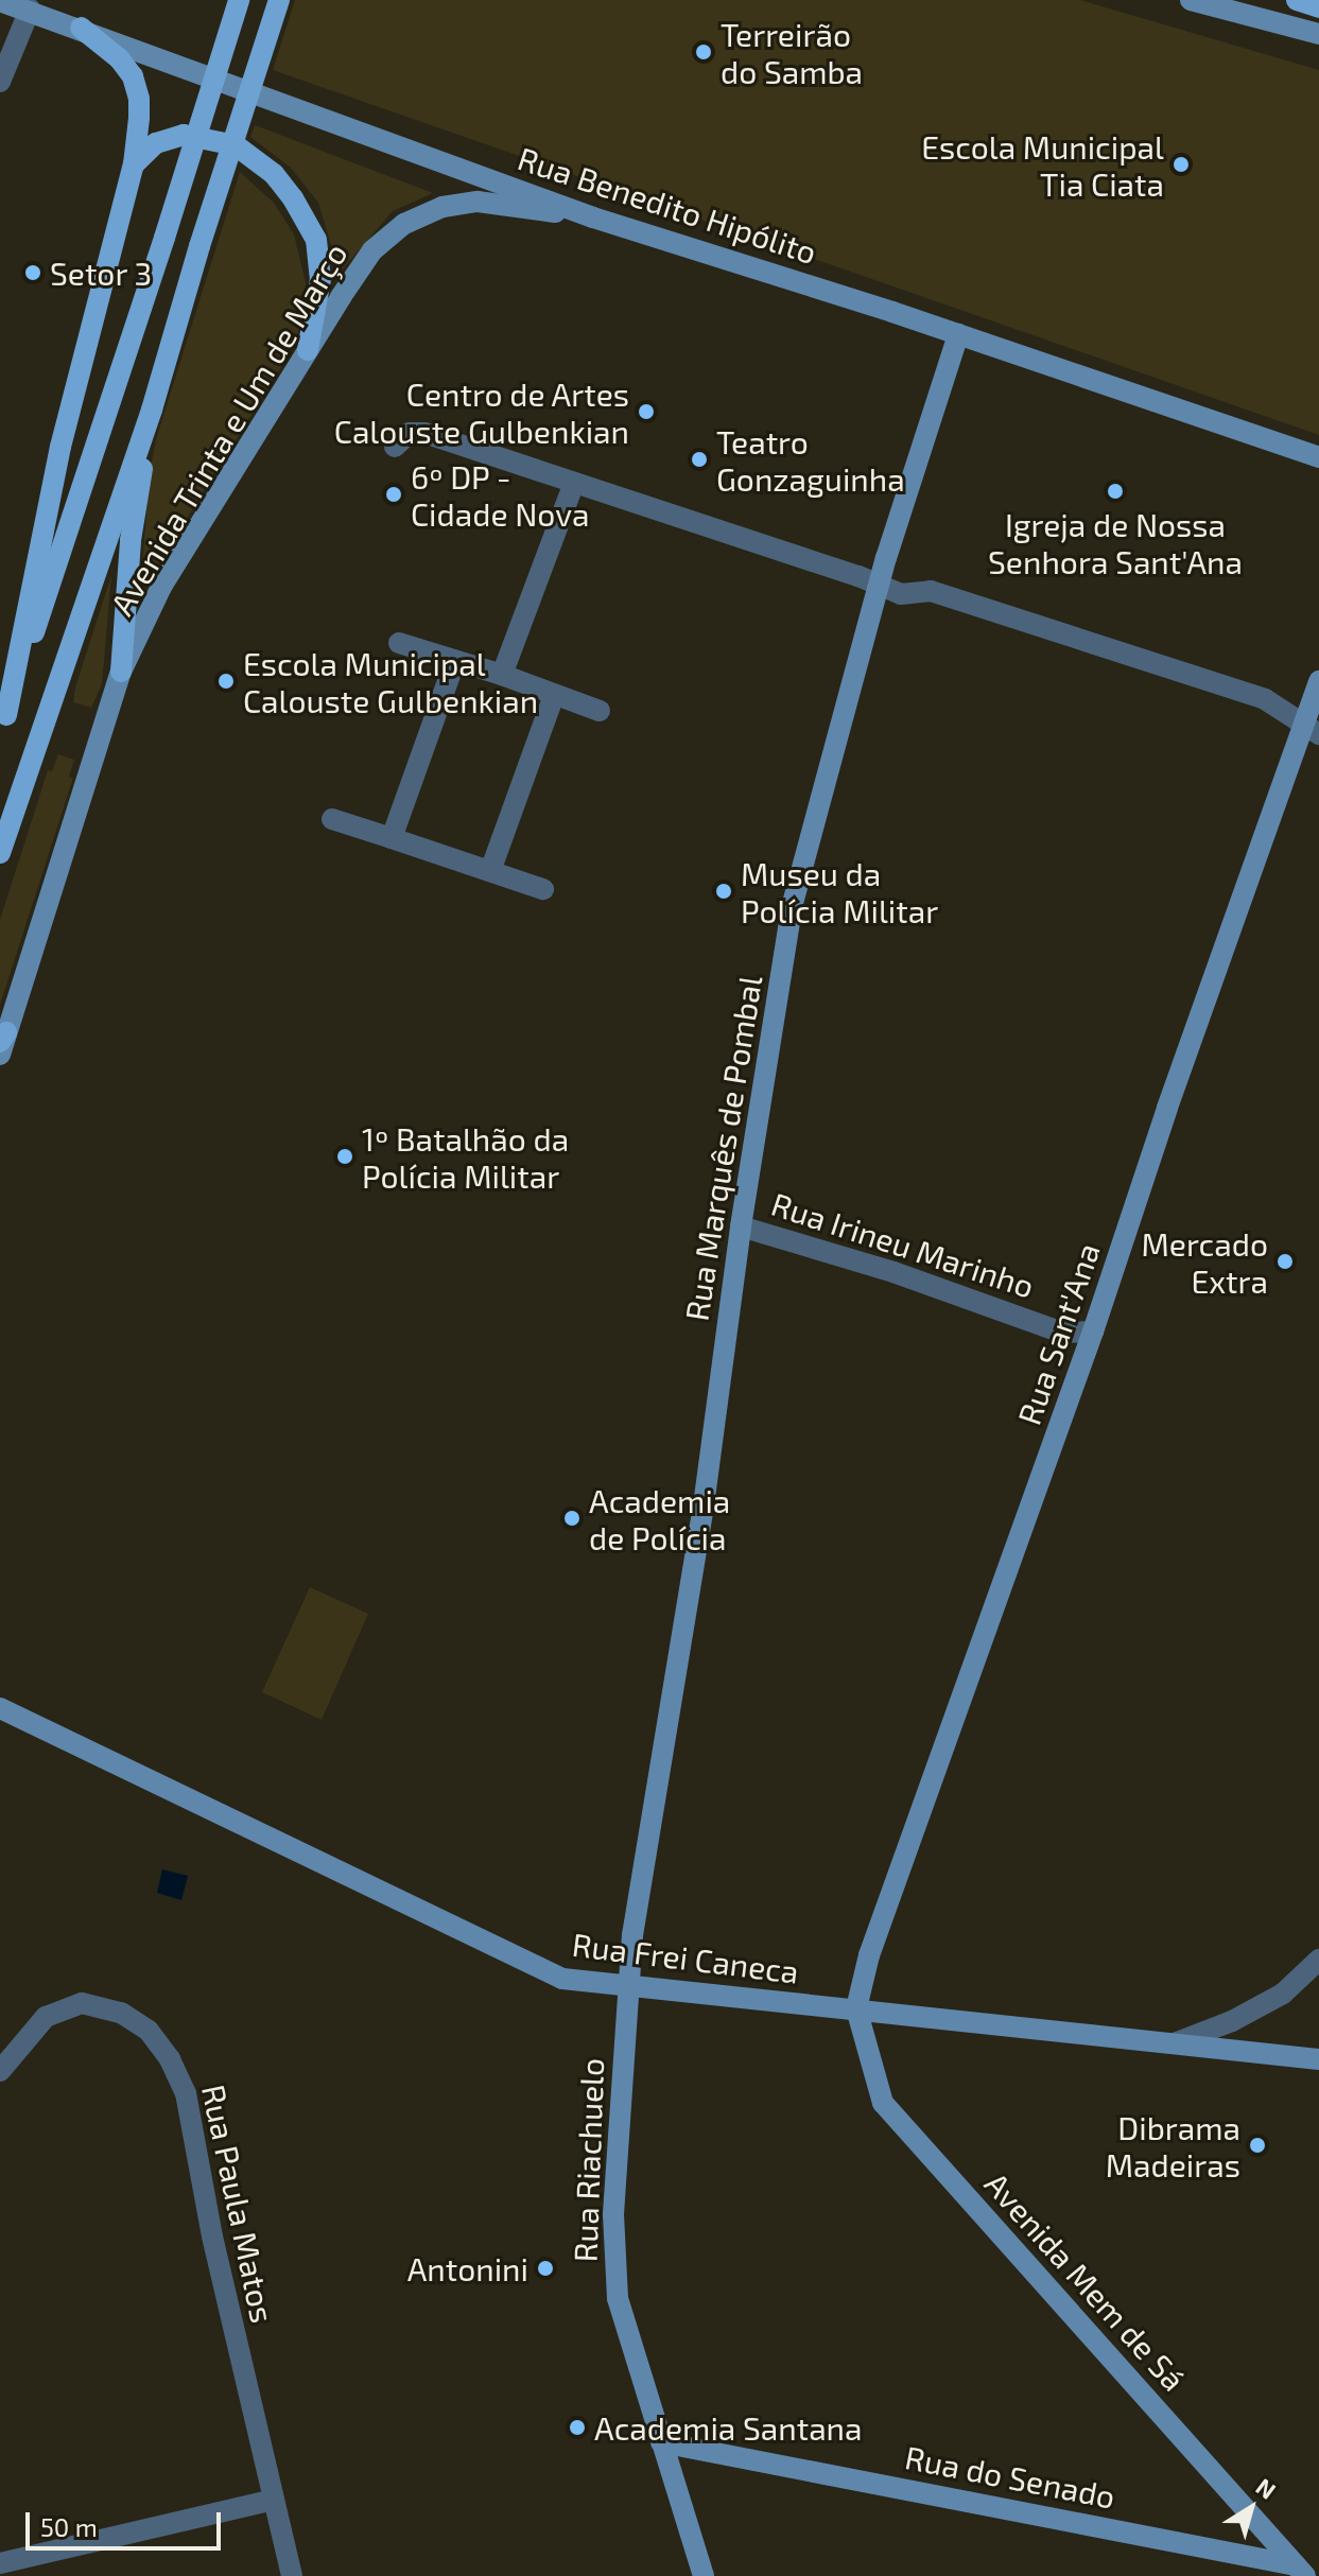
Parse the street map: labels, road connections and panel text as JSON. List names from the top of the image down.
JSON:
{
  "streets": {
    "main road": ["Avenida Trinta e Um de Março"],
    "street": [
      "Rua Benedito Hipólito",
      "Rua Marquês de Pombal",
      "Rua Irineu Marinho",
      "Rua Sant'Ana",
      "Rua Frei Caneca",
      "Rua Riachuelo",
      "Rua Paula Matos",
      "Avenida Mem de Sá",
      "Rua do Senado"
    ]
  },
  "crossings": [
    ["Rua Benedito Hipólito", "Avenida Trinta e Um de Março"],
    ["Rua Benedito Hipólito", "Rua Marquês de Pombal"],
    ["Rua Marquês de Pombal", "Rua Irineu Marinho"],
    ["Rua Marquês de Pombal", "Rua Frei Caneca"],
    ["Rua Marquês de Pombal", "Rua Riachuelo"],
    ["Rua Irineu Marinho", "Rua Sant'Ana"],
    ["Rua Sant'Ana", "Rua Frei Caneca"],
    ["Rua Sant'Ana", "Avenida Mem de Sá"],
    ["Rua Frei Caneca", "Rua Riachuelo"],
    ["Rua Frei Caneca", "Avenida Mem de Sá"],
    ["Rua Riachuelo", "Rua do Senado"],
    ["Avenida Mem de Sá", "Rua do Senado"]
  ],
  "places": [
    "Terreirão do Samba",
    "Escola Municipal Tia Ciata",
    "Setor 3",
    "Centro de Artes Calouste Gulbenkian",
    "Teatro Gonzaguinha",
    "Igreja de Nossa Senhora Sant'Ana",
    "6º DP - Cidade Nova",
    "Escola Municipal Calouste Gulbenkian",
    "Museu da Polícia Militar",
    "1º Batalhão da Polícia Militar",
    "Mercado Extra",
    "Academia de Polícia",
    "Dibrama Madeiras",
    "Antonini",
    "Academia Santana"
  ],
  "scale_bar": "50 m",
  "north": "top right"
}
